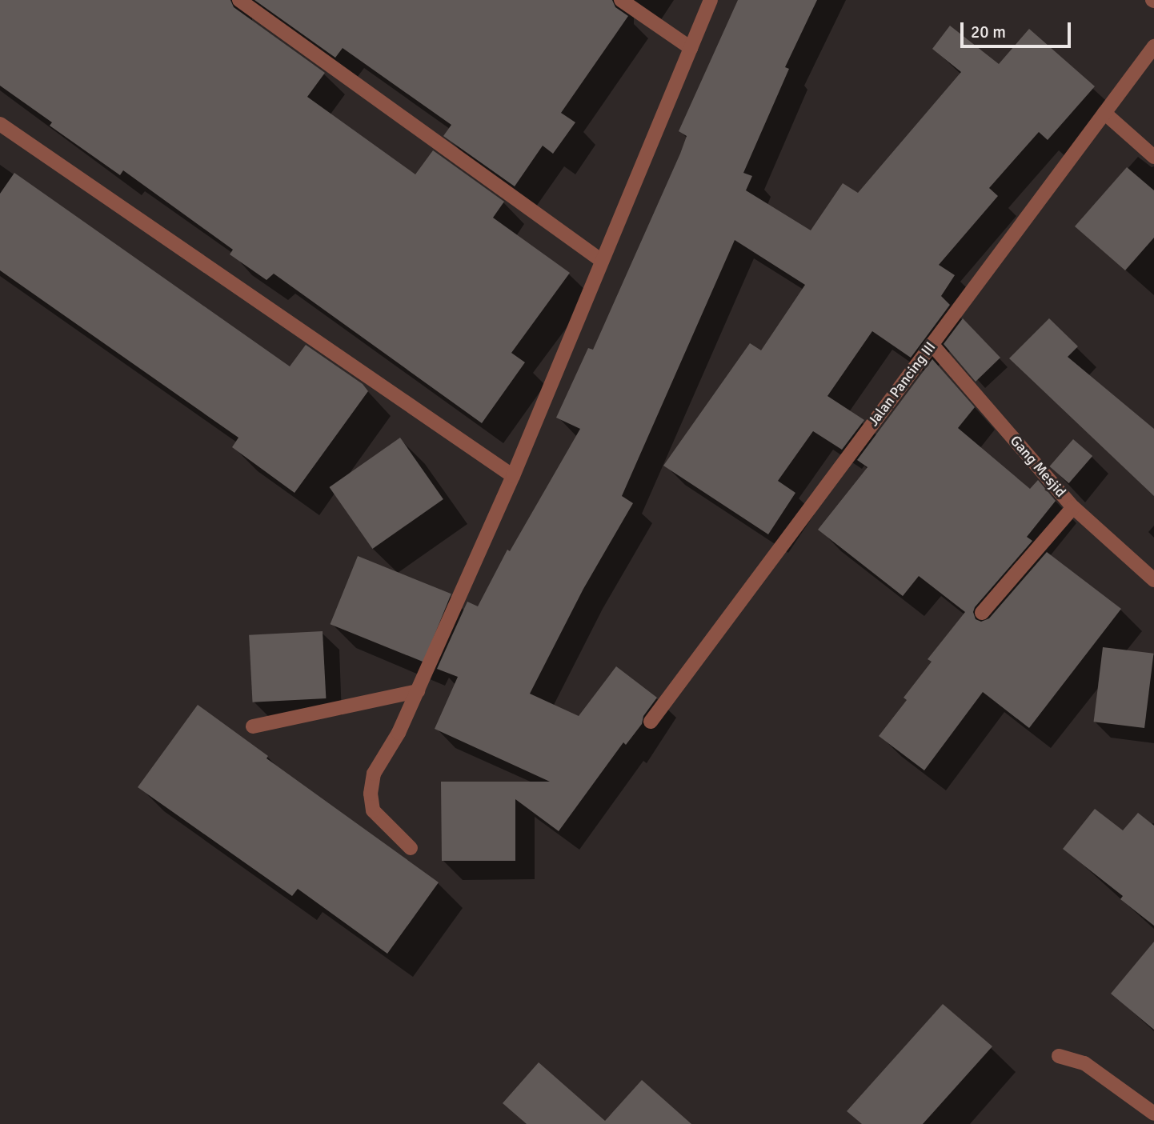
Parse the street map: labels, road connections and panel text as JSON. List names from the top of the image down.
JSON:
{
  "streets": {
    "street": ["Jalan Pancing III", "Gang Mesjid"]
  },
  "crossings": [
    ["Jalan Pancing III", "Gang Mesjid"]
  ],
  "scale_bar": "20 m"
}
